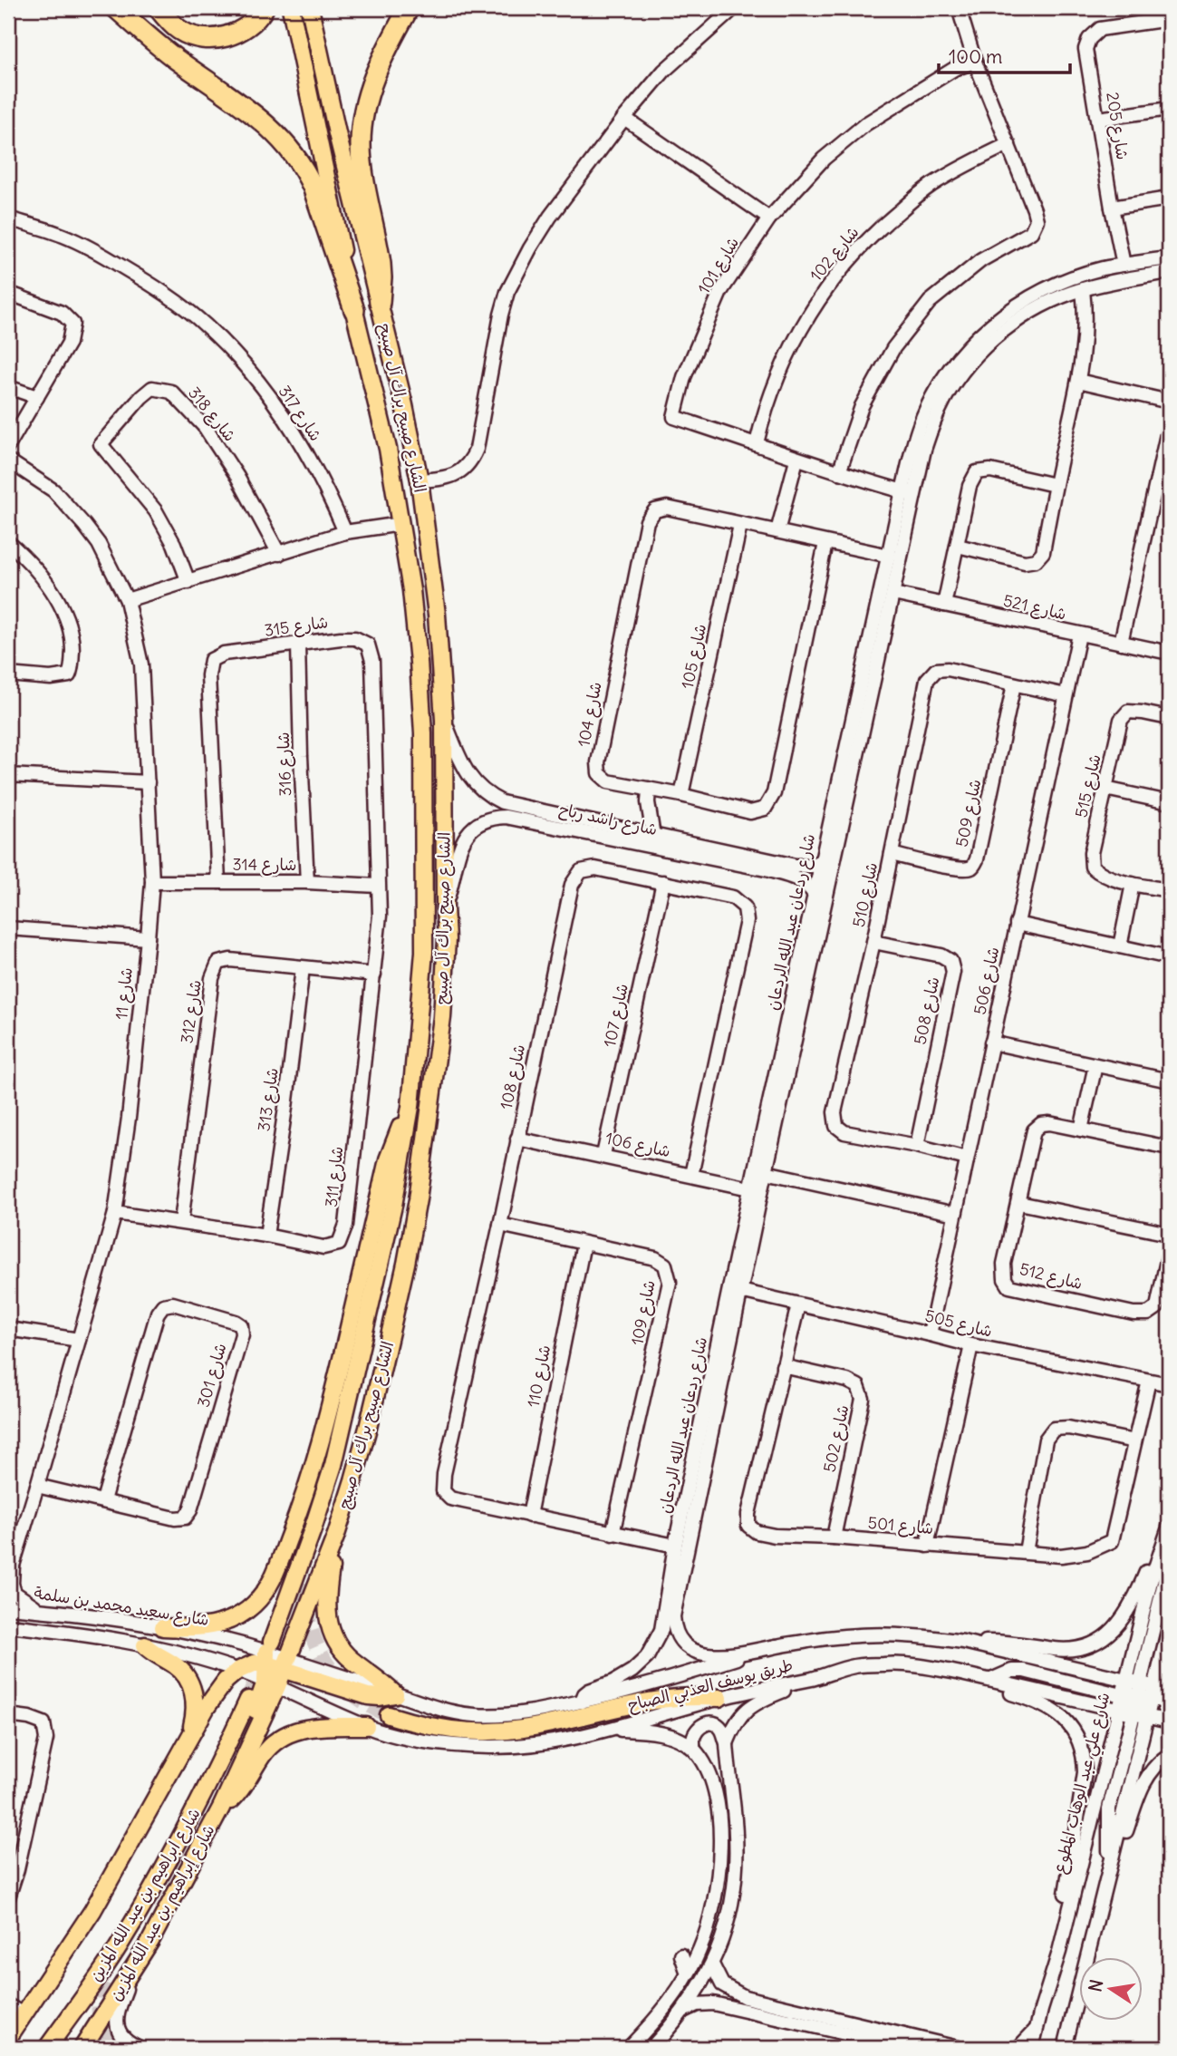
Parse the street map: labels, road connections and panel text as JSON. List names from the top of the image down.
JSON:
{
  "streets": {
    "main road": ["الشارع صبيح براك آل صبيح", "شارع ابراهيم بن عبد الله المزين", "شارع إبراهيم بن عبد الله المزين"],
    "street": [
      "شارع 205",
      "شارع 102",
      "شارع 101",
      "شارع 317",
      "شارع 318",
      "شارع 521",
      "شارع 315",
      "شارع 105",
      "شارع 104",
      "شارع 316",
      "شارع 515",
      "شارع 509",
      "شارع راشد رباح",
      "شارع 314",
      "شارع 510",
      "شارع ردعان عبد الله الردعان",
      "شارع 506",
      "شارع 11",
      "شارع 508",
      "شارع 312",
      "شارع 107",
      "شارع 108",
      "شارع 313",
      "شارع 106",
      "شارع 311",
      "شارع 512",
      "شارع 109",
      "شارع 505",
      "شارع 301",
      "شارع 110",
      "شارع 502",
      "شارع 501",
      "شارع سعيد محمد بن سلمة",
      "طريق يوسف العذبي الصباح",
      "شارع علي عبد الوهاب المطوع"
    ]
  },
  "crossings": [
    ["شارع 205", "شارع ردعان عبد الله الردعان"],
    ["شارع 102", "شارع 101"],
    ["شارع 101", "شارع ردعان عبد الله الردعان"],
    ["الشارع صبيح براك آل صبيح", "شارع راشد رباح"],
    ["الشارع صبيح براك آل صبيح", "شارع سعيد محمد بن سلمة"],
    ["الشارع صبيح براك آل صبيح", "طريق يوسف العذبي الصباح"],
    ["الشارع صبيح براك آل صبيح", "شارع إبراهيم بن عبد الله المزين"],
    ["شارع 521", "شارع ردعان عبد الله الردعان"],
    ["شارع 521", "شارع 506"],
    ["شارع 315", "شارع 316"],
    ["شارع 315", "شارع 314"],
    ["شارع 315", "شارع 311"],
    ["شارع 105", "شارع 104"],
    ["شارع 104", "شارع ردعان عبد الله الردعان"],
    ["شارع 316", "شارع 314"],
    ["شارع 509", "شارع 510"],
    ["شارع راشد رباح", "شارع ردعان عبد الله الردعان"],
    ["شارع 314", "شارع 11"],
    ["شارع 314", "شارع 311"],
    ["شارع 510", "شارع 506"],
    ["شارع 510", "شارع 508"],
    ["شارع ردعان عبد الله الردعان", "شارع 108"],
    ["شارع ردعان عبد الله الردعان", "شارع 106"],
    ["شارع ردعان عبد الله الردعان", "شارع 505"],
    ["شارع ردعان عبد الله الردعان", "طريق يوسف العذبي الصباح"],
    ["شارع 506", "شارع 505"],
    ["شارع 11", "شارع 311"],
    ["شارع 11", "شارع 301"],
    ["شارع 11", "شارع سعيد محمد بن سلمة"],
    ["شارع 312", "شارع 313"],
    ["شارع 312", "شارع 311"],
    ["شارع 107", "شارع 108"],
    ["شارع 107", "شارع 106"],
    ["شارع 108", "شارع 106"],
    ["شارع 108", "شارع 109"],
    ["شارع 108", "شارع 110"],
    ["شارع 313", "شارع 311"],
    ["شارع 109", "شارع 110"],
    ["شارع 505", "شارع 501"],
    ["شارع 502", "شارع 501"],
    ["طريق يوسف العذبي الصباح", "شارع علي عبد الوهاب المطوع"]
  ],
  "scale_bar": "100 m",
  "north": "left"
}
